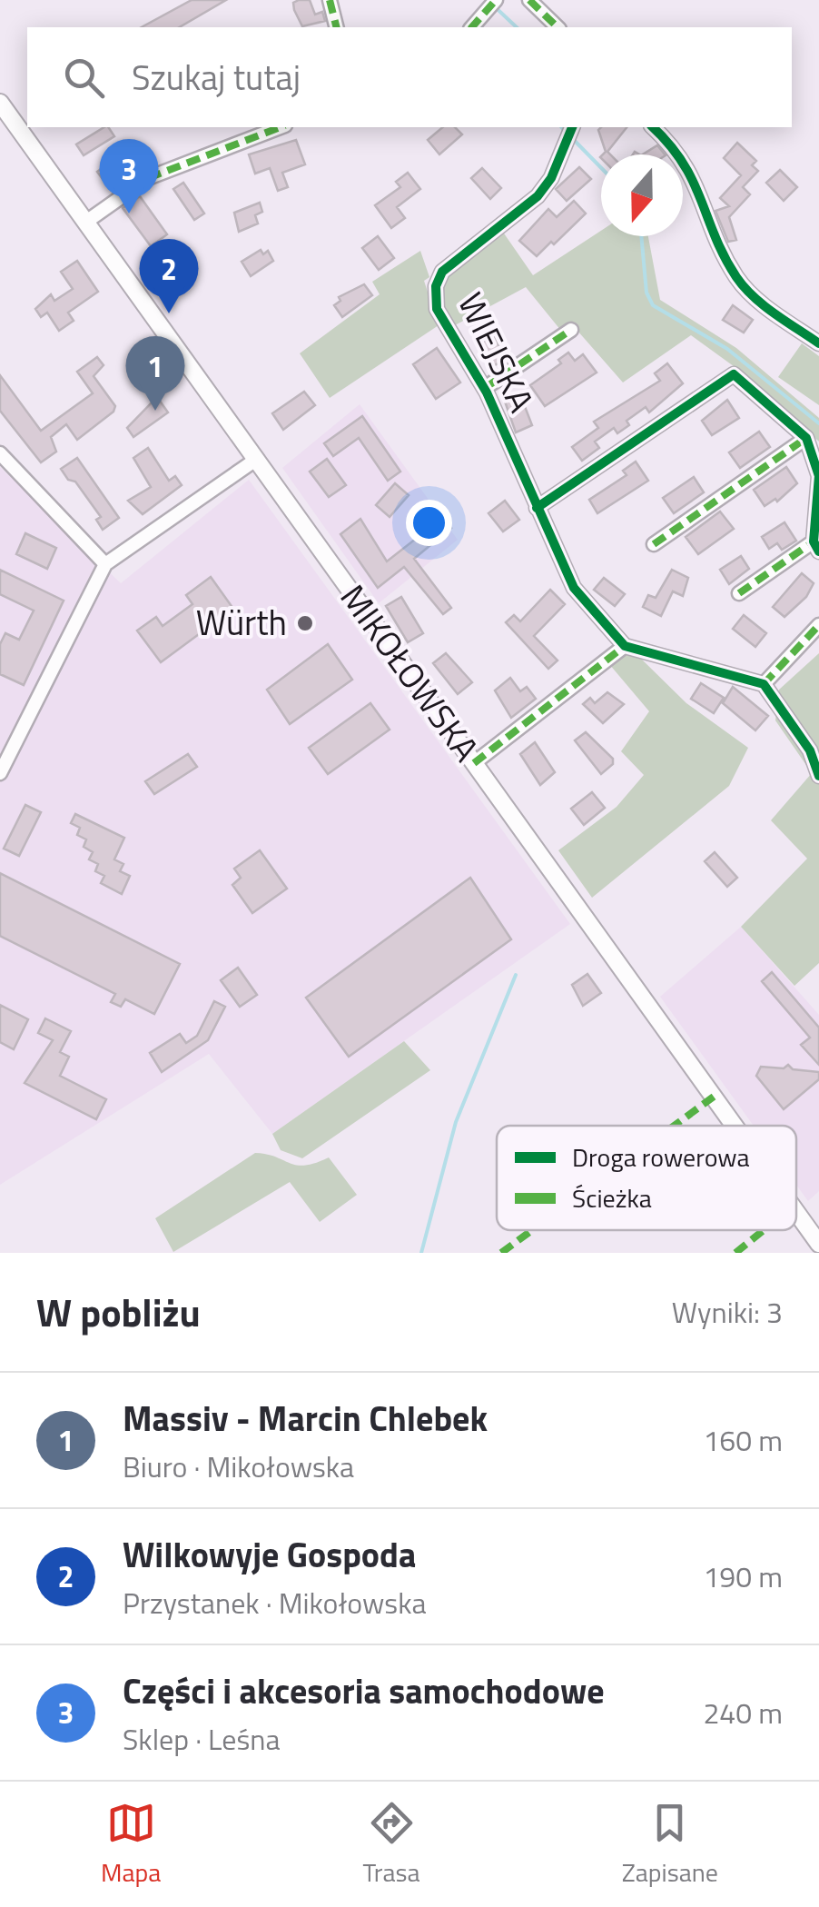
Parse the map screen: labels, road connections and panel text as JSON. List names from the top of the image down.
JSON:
{
  "streets": {
    "main road": ["MIKOŁOWSKA"],
    "street": ["WIEJSKA"]
  },
  "places": ["Würth"],
  "legend": ["Droga rowerowa", "Ścieżka"],
  "north": "bottom",
  "page": {
    "search": "Szukaj tutaj",
    "pins": ["3", "2", "1"],
    "heading": ["W pobliżu", "Wyniki: 3"],
    "list": [
      {
        "mark": "1",
        "name": "Massiv - Marcin Chlebek",
        "note": "Biuro · Mikołowska",
        "value": "160 m"
      },
      {
        "mark": "2",
        "name": "Wilkowyje Gospoda",
        "note": "Przystanek · Mikołowska",
        "value": "190 m"
      },
      {
        "mark": "3",
        "name": "Części i akcesoria samochodowe",
        "note": "Sklep · Leśna",
        "value": "240 m"
      }
    ],
    "nav": ["Mapa", "Trasa", "Zapisane"]
  }
}
